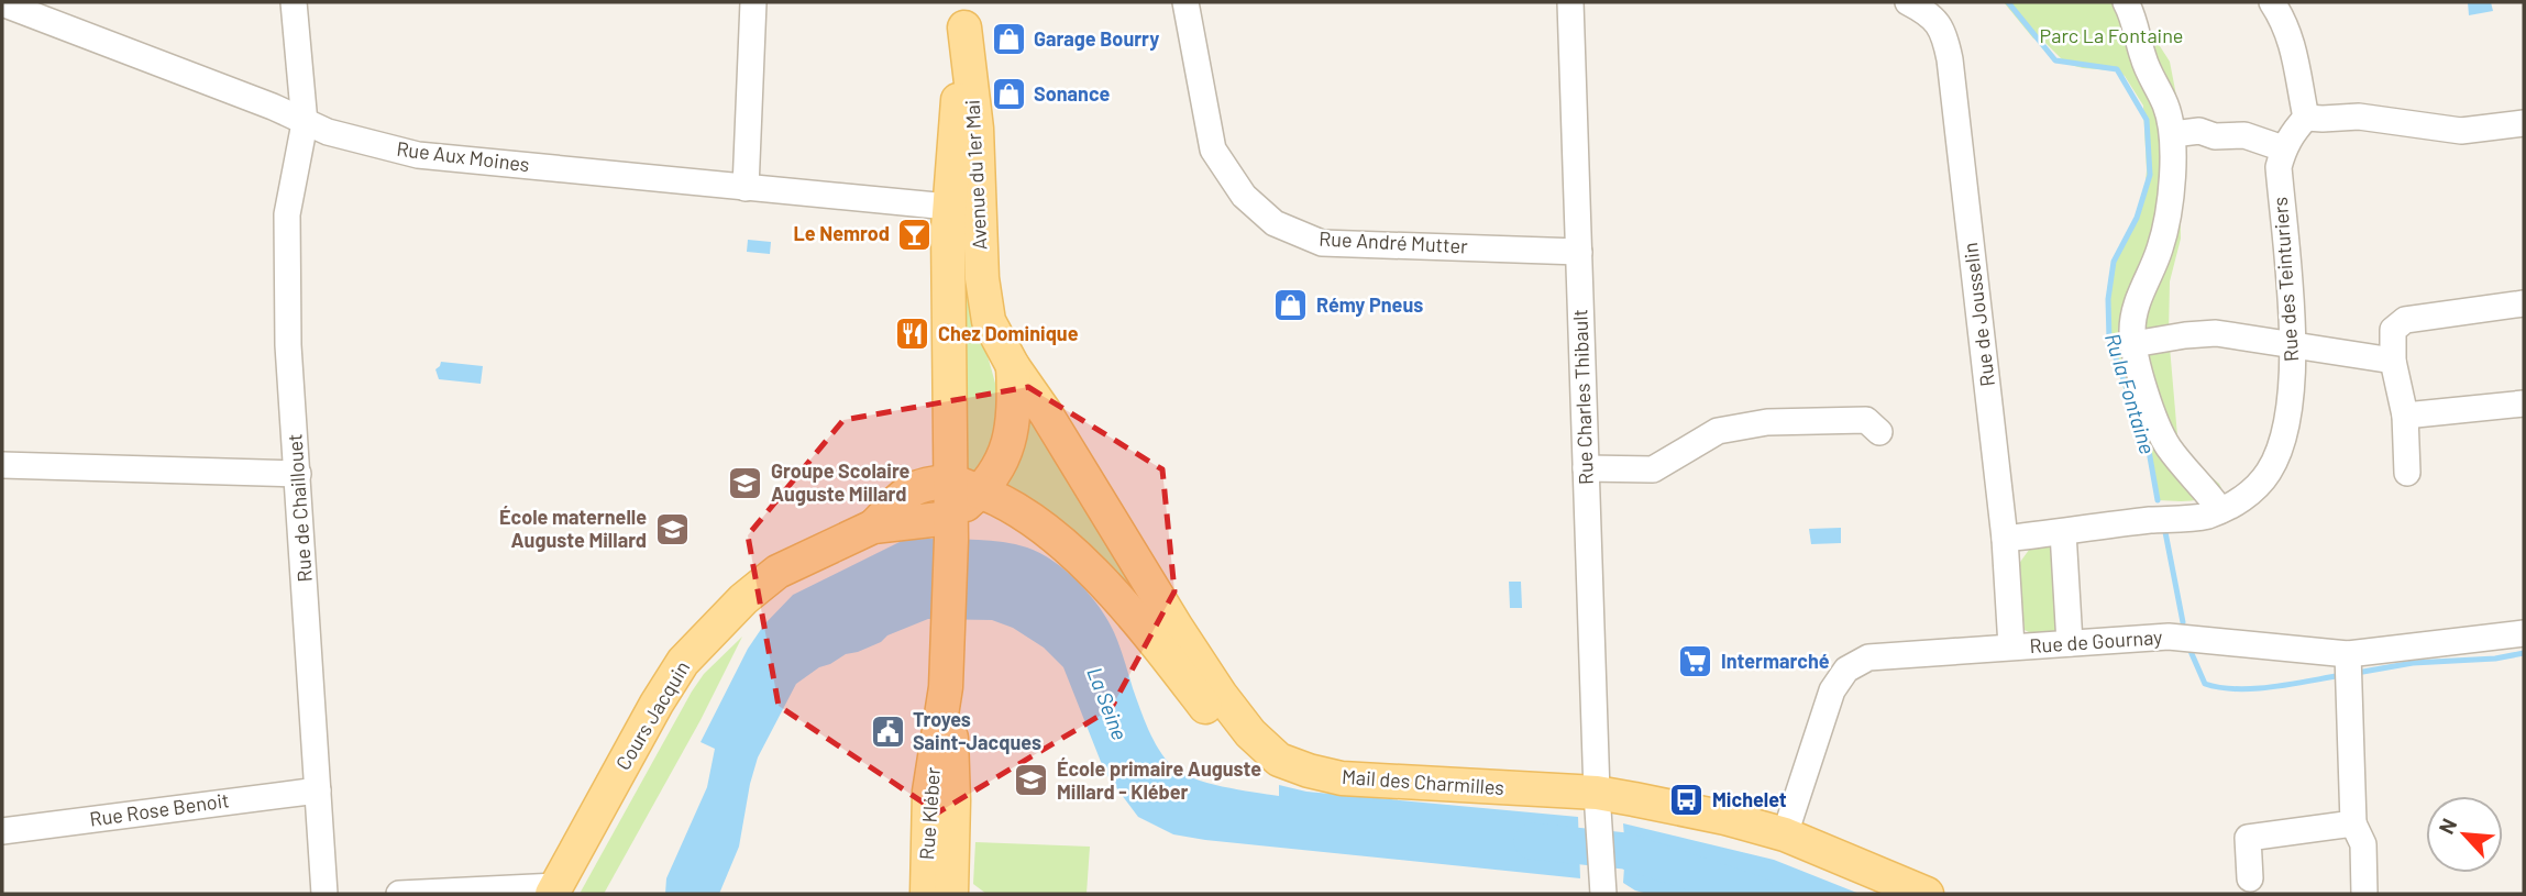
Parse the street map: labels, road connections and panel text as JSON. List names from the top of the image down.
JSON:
{
  "streets": {
    "main road": [
      "Avenue du 1er Mai",
      "Cours Jacquin",
      "Mail des Charmilles",
      "Rue Kléber"
    ],
    "street": [
      "Rue Aux Moines",
      "Rue André Mutter",
      "Rue des Teinturiers",
      "Rue de Jousselin",
      "Rue Charles Thibault",
      "Rue de Chaillouet",
      "Rue de Gournay",
      "Rue Rose Benoit"
    ]
  },
  "crossings": [
    ["Rue Aux Moines", "Avenue du 1er Mai"],
    ["Rue Aux Moines", "Rue de Chaillouet"],
    ["Avenue du 1er Mai", "Cours Jacquin"],
    ["Avenue du 1er Mai", "Mail des Charmilles"],
    ["Avenue du 1er Mai", "Rue Kléber"],
    ["Rue André Mutter", "Rue Charles Thibault"],
    ["Rue des Teinturiers", "Rue de Jousselin"],
    ["Rue de Jousselin", "Rue de Gournay"],
    ["Rue Charles Thibault", "Mail des Charmilles"],
    ["Rue de Chaillouet", "Rue Rose Benoit"],
    ["Rue de Gournay", "Mail des Charmilles"],
    ["Cours Jacquin", "Rue Kléber"]
  ],
  "water": ["Ru la Fontaine", "La Seine"],
  "parks": ["Parc La Fontaine"],
  "places": {
    "shop": ["Garage Bourry", "Sonance", "Rémy Pneus"],
    "bar": ["Le Nemrod"],
    "restaurant": ["Chez Dominique"],
    "school or university": ["Groupe Scolaire Auguste Millard", "École maternelle Auguste Millard", "École primaire Auguste Millard - Kléber"],
    "supermarket": ["Intermarché"],
    "public building": ["Troyes Saint-Jacques"],
    "bus stop": ["Michelet"]
  },
  "north": "top left"
}
